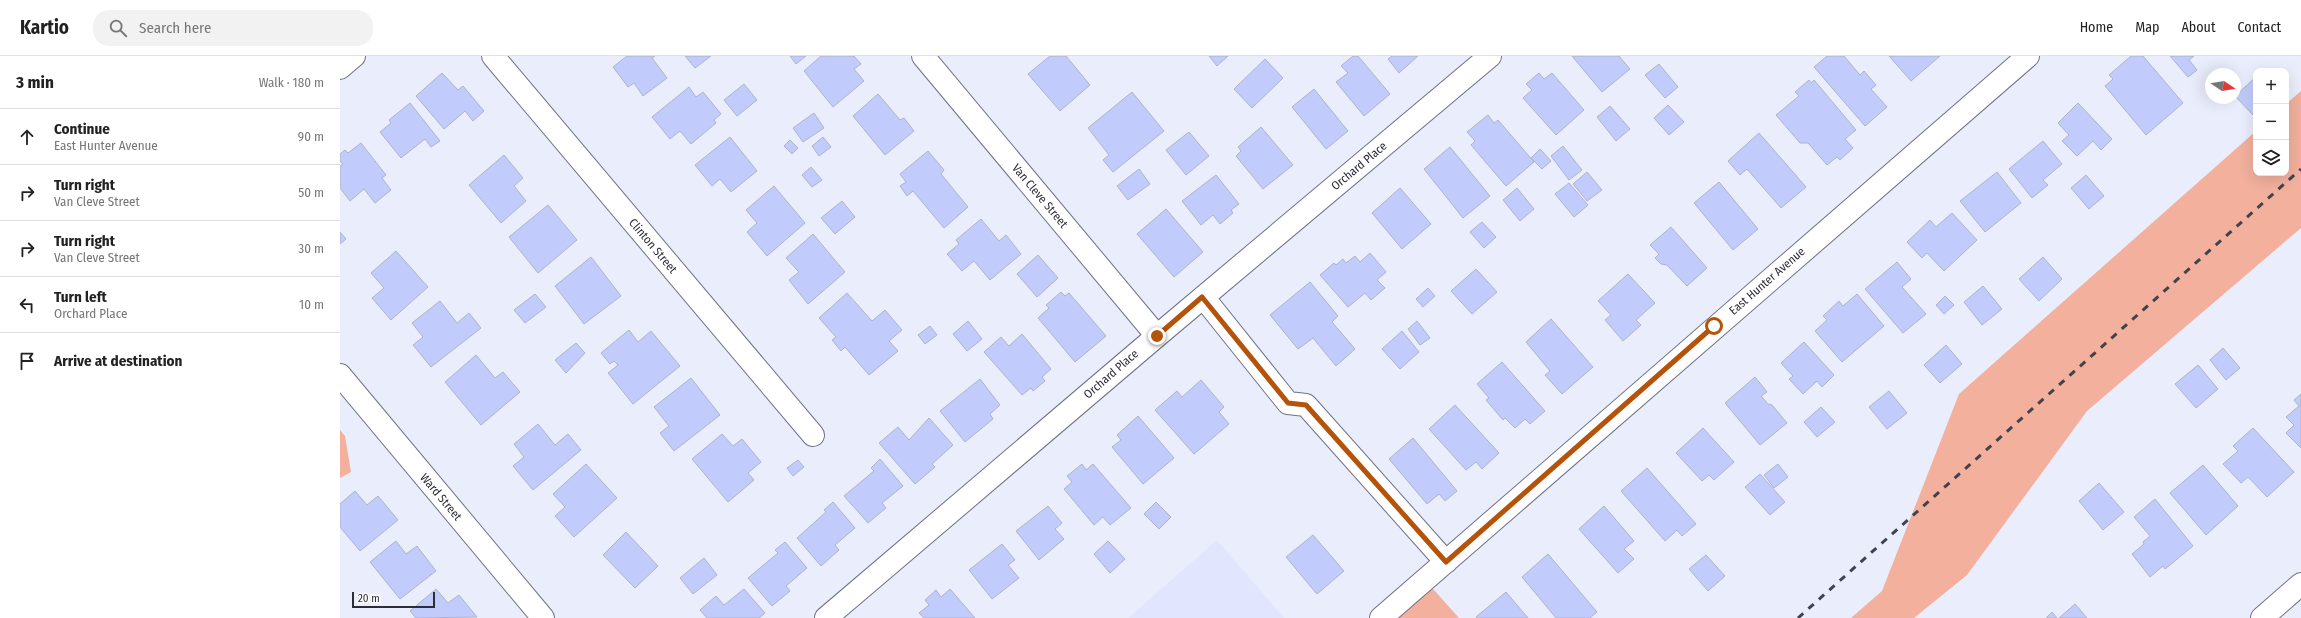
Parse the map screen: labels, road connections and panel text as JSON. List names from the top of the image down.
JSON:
{
  "streets": {
    "street": [
      "Orchard Place",
      "Van Cleve Street",
      "Clinton Street",
      "East Hunter Avenue",
      "Ward Street"
    ]
  },
  "crossings": [
    ["Orchard Place", "Van Cleve Street"]
  ],
  "scale_bar": "20 m",
  "north": "right",
  "page": {
    "header": "Kartio",
    "search": "Search here",
    "nav": [
      "Home",
      "Map",
      "About",
      "Contact"
    ],
    "heading": ["3 min", "Walk · 180 m"],
    "map_buttons": ["+", "−"],
    "list": [
      ["Continue", "East Hunter Avenue", "90 m"],
      ["Turn right", "Van Cleve Street", "50 m"],
      ["Turn right", "Van Cleve Street", "30 m"],
      ["Turn left", "Orchard Place", "10 m"],
      "Arrive at destination"
    ],
    "scale": "20 m"
  }
}
